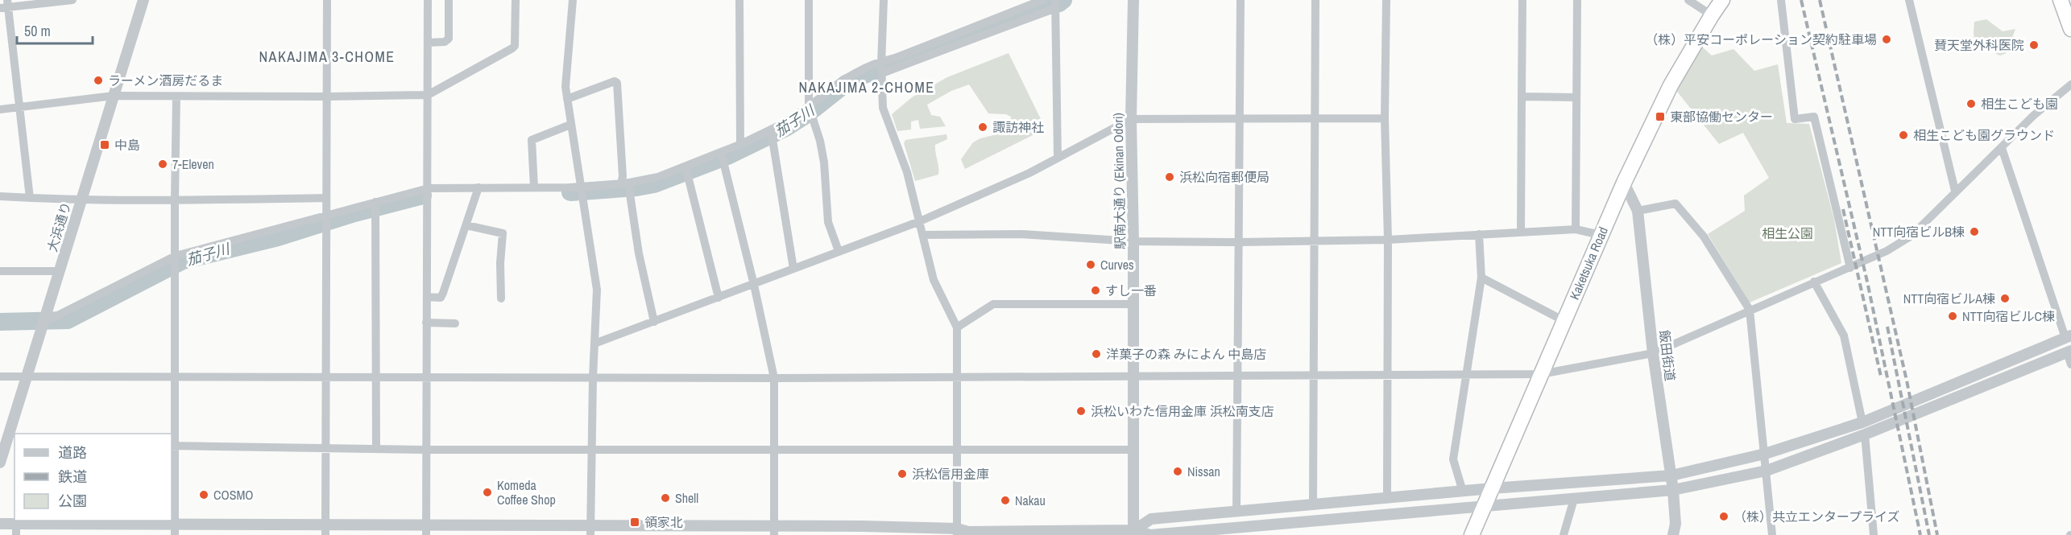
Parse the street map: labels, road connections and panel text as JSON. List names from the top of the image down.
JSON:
{
  "streets": {
    "highway": ["Kaketsuka Road"],
    "street": ["駅南大通り (Ekinan Odori)", "大浜通り", "飯田街道"]
  },
  "crossings": [
    ["Kaketsuka Road", "飯田街道"]
  ],
  "districts": ["NAKAJIMA 3-CHOME", "NAKAJIMA 2-CHOME"],
  "water": ["茄子川"],
  "parks": ["相生公園"],
  "places": {
    "other": [
      "（株）平安コーポレーション契約駐車場",
      "賛天堂外科医院",
      "ラーメン酒房だるま",
      "相生こども園",
      "諏訪神社",
      "相生こども園グラウンド",
      "7-Eleven",
      "浜松向宿郵便局",
      "NTT向宿ビルB棟",
      "Curves",
      "すし一番",
      "NTT向宿ビルA棟",
      "NTT向宿ビルC棟",
      "洋菓子の森 みによん 中島店",
      "浜松いわた信用金庫 浜松南支店",
      "Nissan",
      "浜松信用金庫",
      "Komeda Coffee Shop",
      "COSMO",
      "Shell",
      "Nakau",
      "（株）共立エンタープライズ"
    ],
    "transit": ["東部協働センター", "中島", "領家北"]
  },
  "legend": ["道路", "鉄道", "公園"],
  "scale_bar": "50 m"
}
